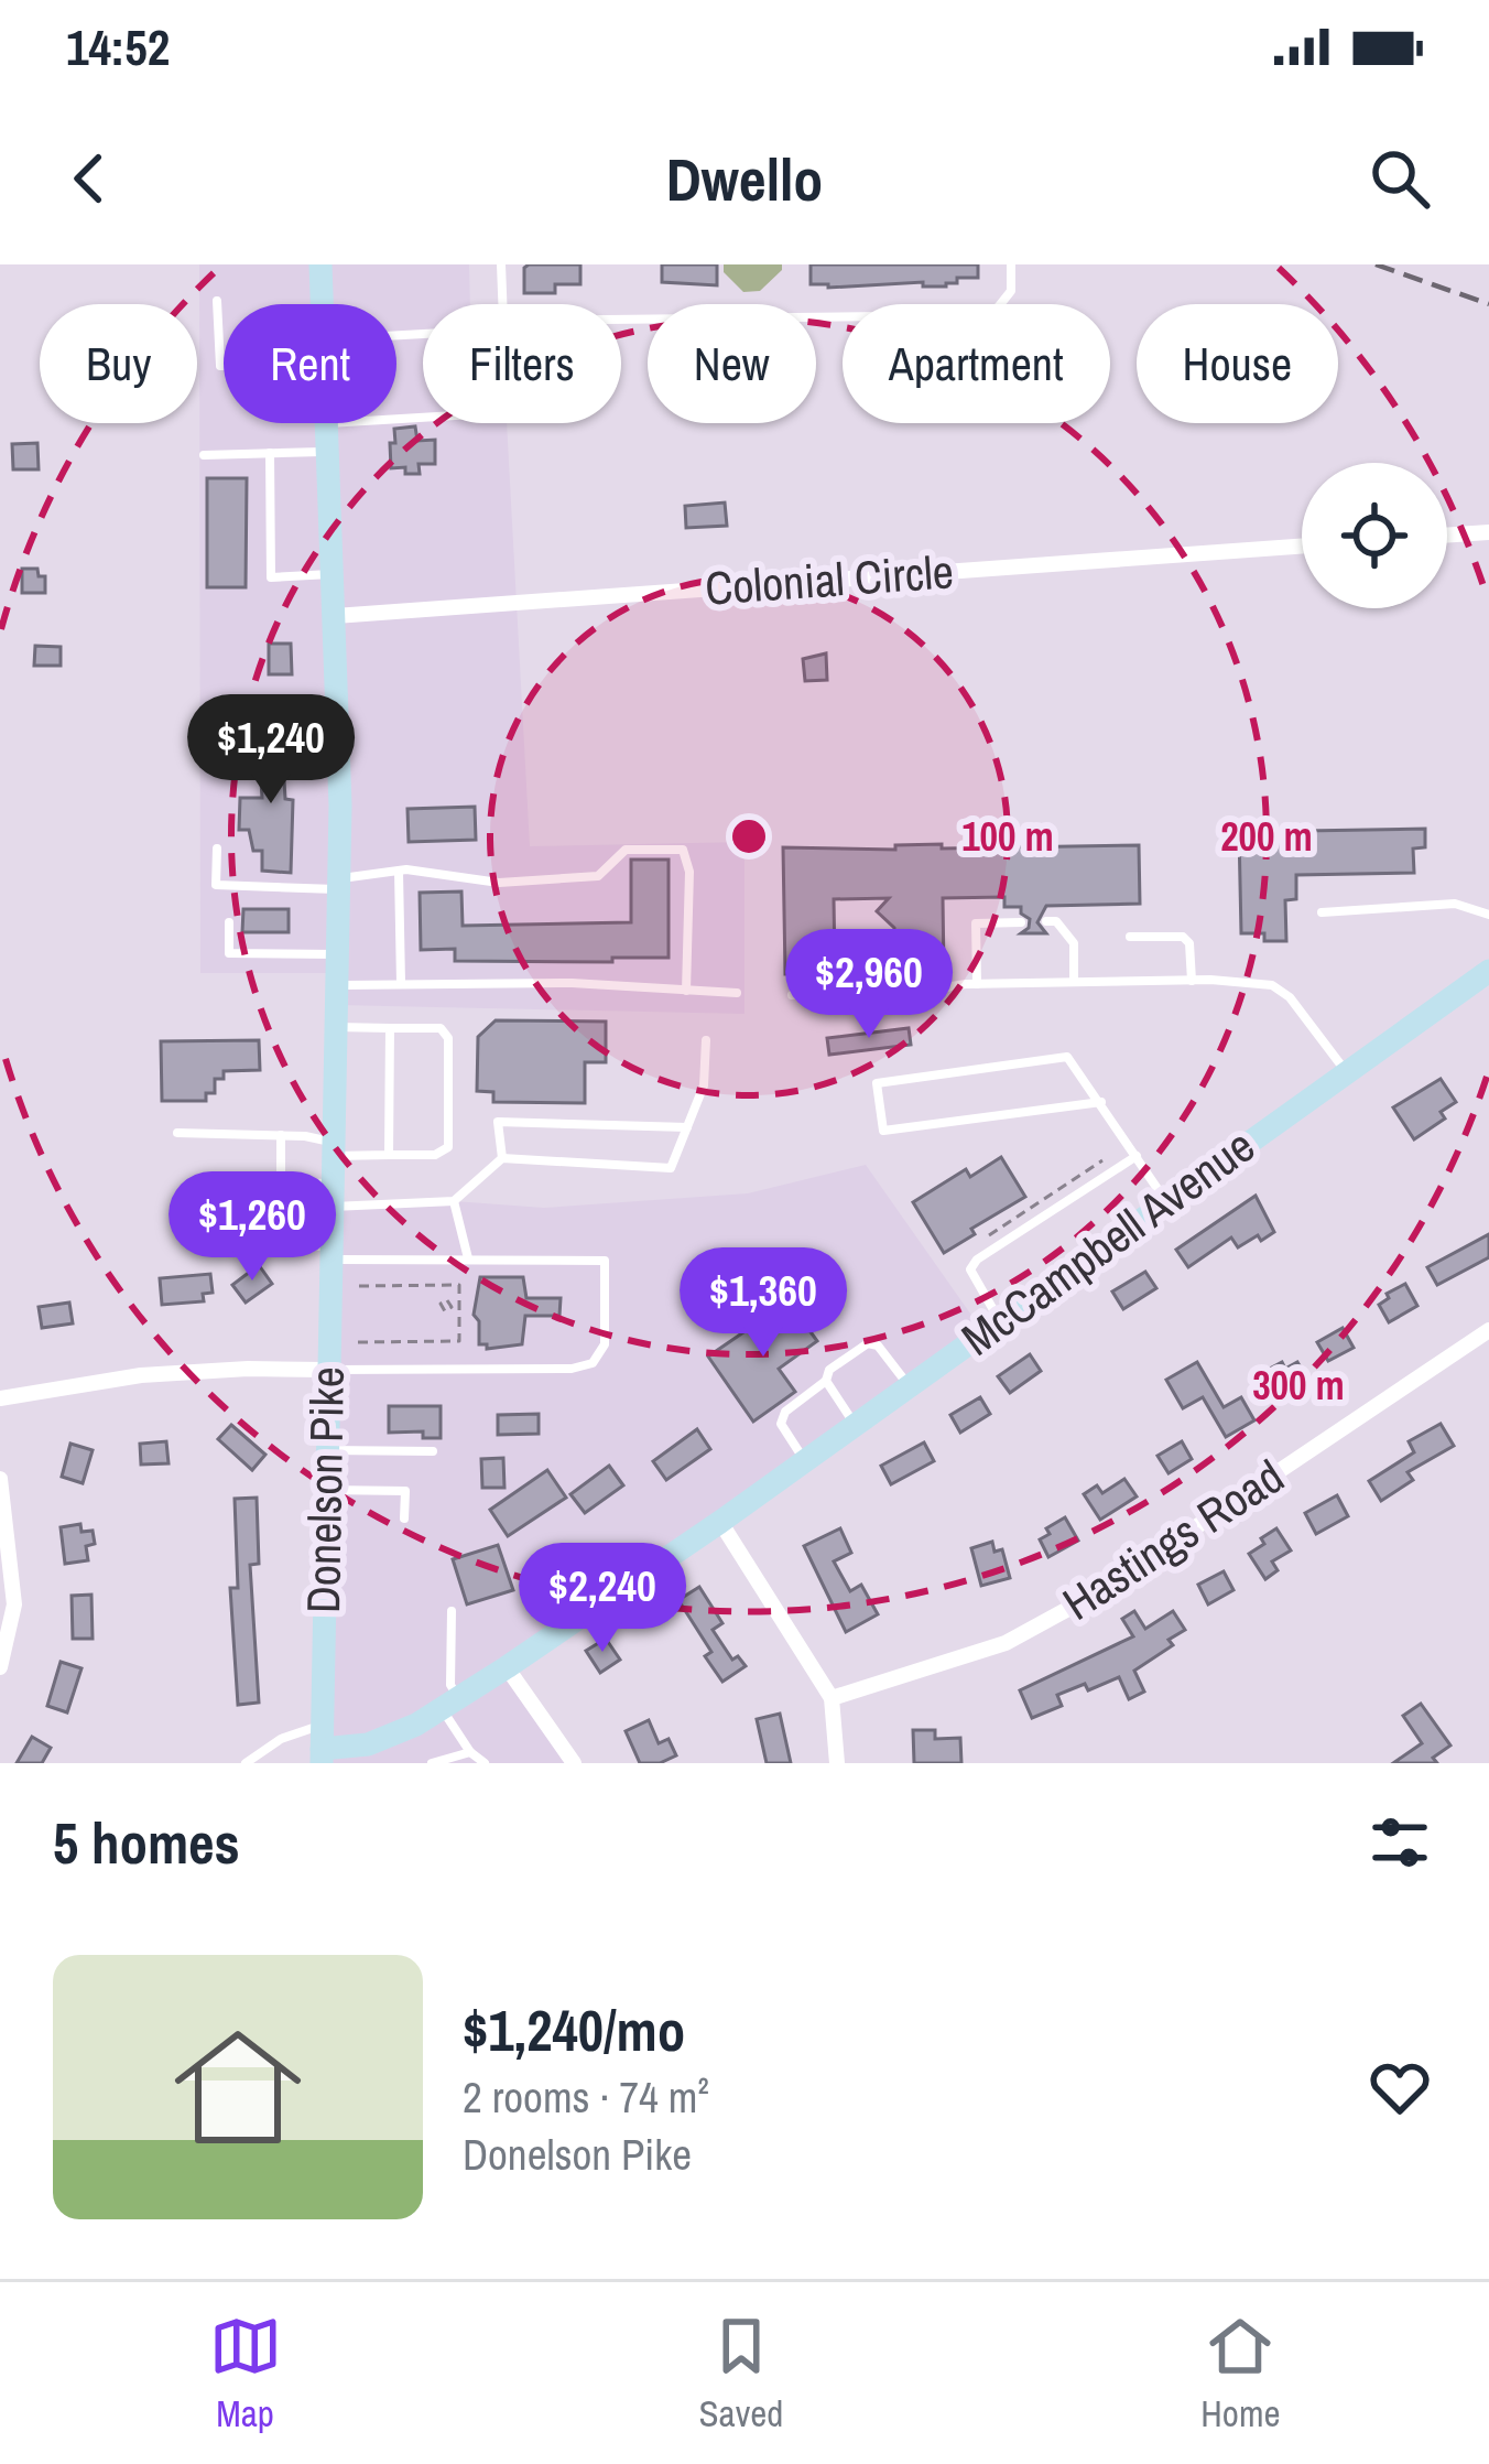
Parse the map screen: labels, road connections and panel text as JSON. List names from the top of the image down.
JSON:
{
  "streets": {
    "main road": ["McCampbell Avenue", "Donelson Pike"],
    "street": ["Colonial Circle", "Hastings Road"]
  },
  "crossings": [
    ["Colonial Circle", "Donelson Pike"],
    ["McCampbell Avenue", "Donelson Pike"]
  ],
  "page": {
    "status": "14:52",
    "header": "Dwello",
    "chip": [
      "Buy",
      "Rent",
      "Filters",
      "New",
      "Apartment",
      "House"
    ],
    "price": [
      "$1,240",
      "$2,960",
      "$1,260",
      "$1,360",
      "$2,240"
    ],
    "heading": "5 homes",
    "list": [
      {
        "name": "$1,240/mo",
        "note": "2 rooms · 74 m² · Donelson Pike"
      }
    ],
    "tabs": ["Map", "Saved", "Home"]
  },
  "rings": ["100 m", "200 m", "300 m"]
}
